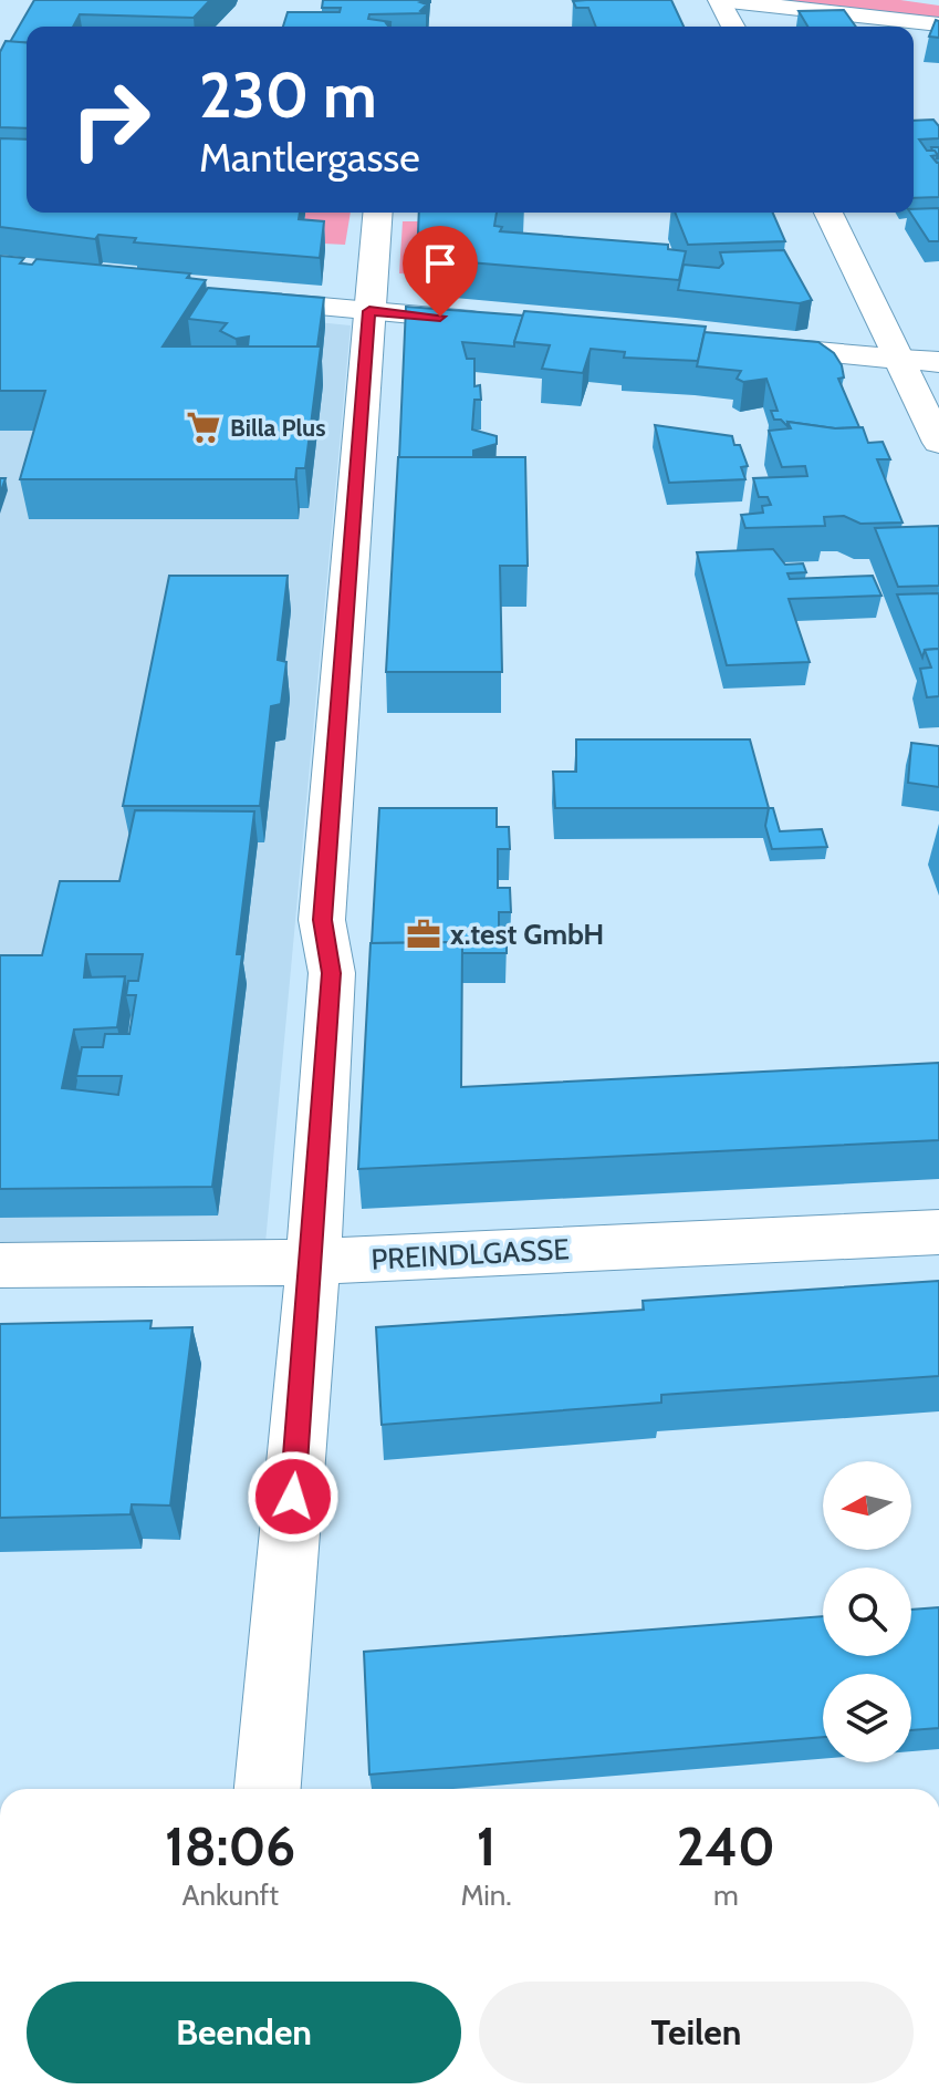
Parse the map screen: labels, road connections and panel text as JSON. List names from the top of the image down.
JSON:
{
  "streets": {
    "street": ["PREINDLGASSE"]
  },
  "places": {
    "supermarket": ["Billa Plus"],
    "office": ["x.test GmbH"]
  },
  "north": "left",
  "page": {
    "turn": ["230 m", "Mantlergasse"],
    "eta": [
      "18:06",
      "Ankunft",
      "1",
      "Min.",
      "240",
      "m"
    ],
    "buttons": ["Beenden", "Teilen"]
  }
}
